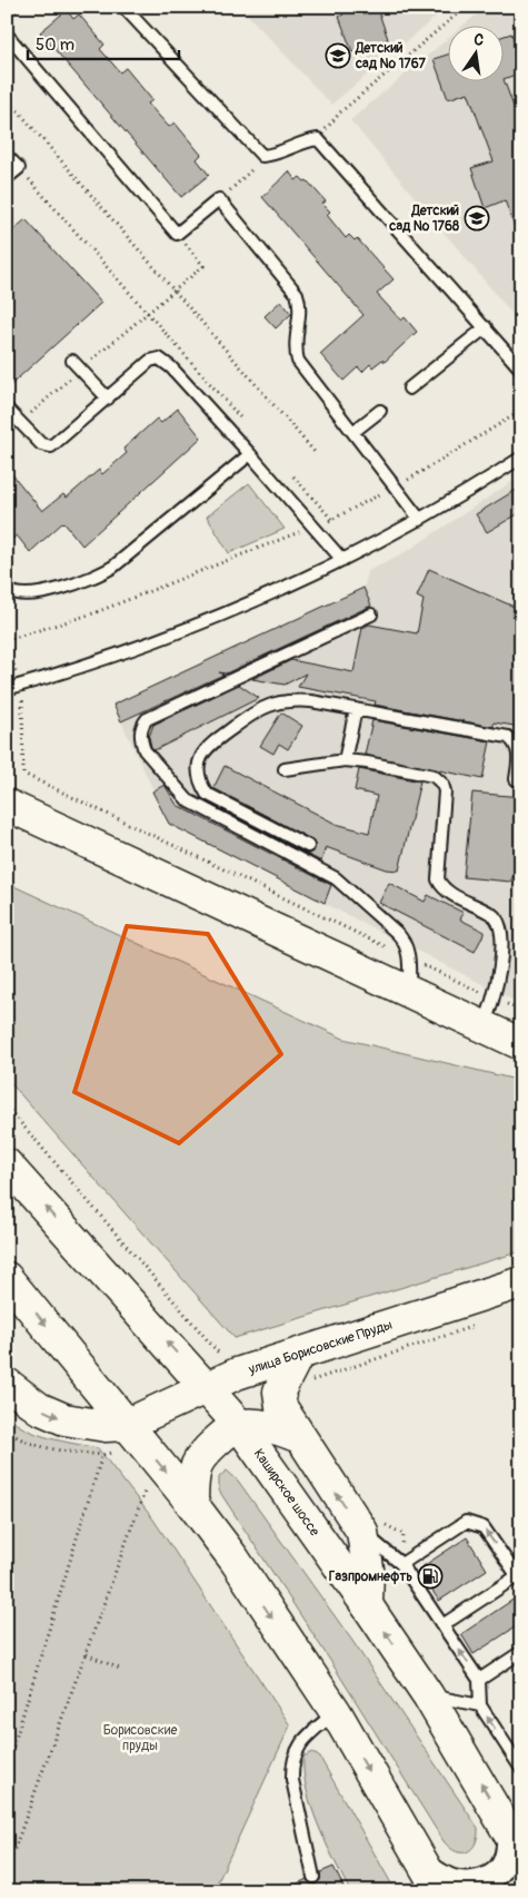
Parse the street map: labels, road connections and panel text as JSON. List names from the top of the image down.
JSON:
{
  "streets": {
    "main road": ["улица Борисовские Пруды", "Каширское шоссе"]
  },
  "crossings": [
    ["улица Борисовские Пруды", "Каширское шоссе"]
  ],
  "parks": ["Борисовские пруды"],
  "places": {
    "school or university": ["Детский сад № 1767", "Детский сад № 1768"],
    "fuel station": ["Газпромнефть"]
  },
  "scale_bar": "50 m",
  "north": "top"
}
